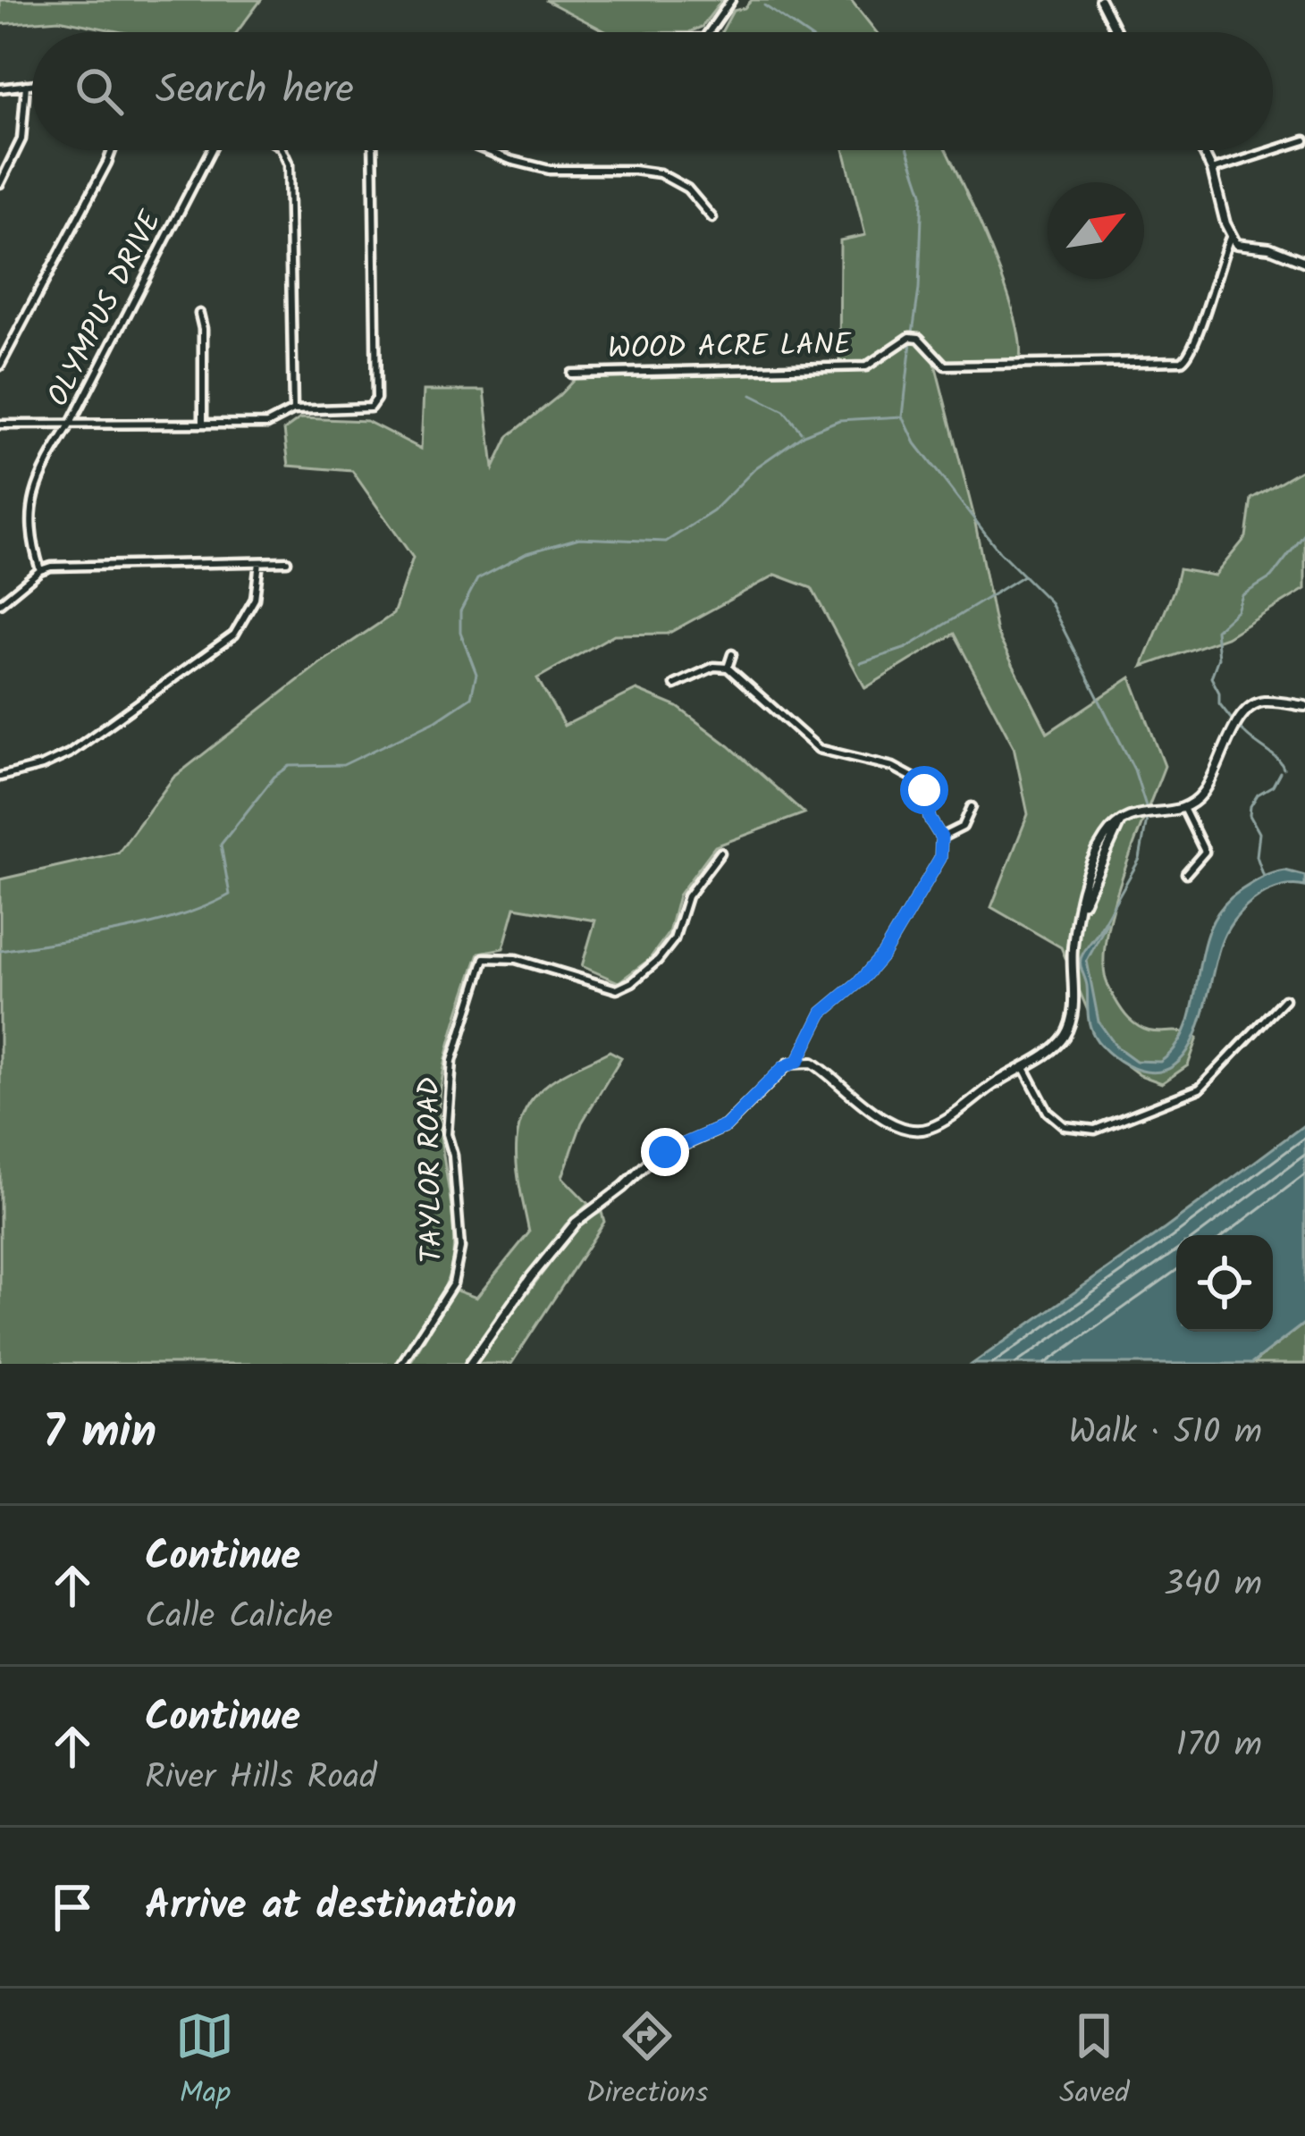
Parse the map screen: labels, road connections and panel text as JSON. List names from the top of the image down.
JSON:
{
  "streets": {
    "street": ["OLYMPUS DRIVE", "WOOD ACRE LANE", "TAYLOR ROAD"]
  },
  "north": "top right",
  "page": {
    "search": "Search here",
    "heading": ["7 min", "Walk · 510 m"],
    "list": [
      ["Continue", "Calle Caliche", "340 m"],
      ["Continue", "River Hills Road", "170 m"],
      "Arrive at destination"
    ],
    "nav": ["Map", "Directions", "Saved"]
  }
}
